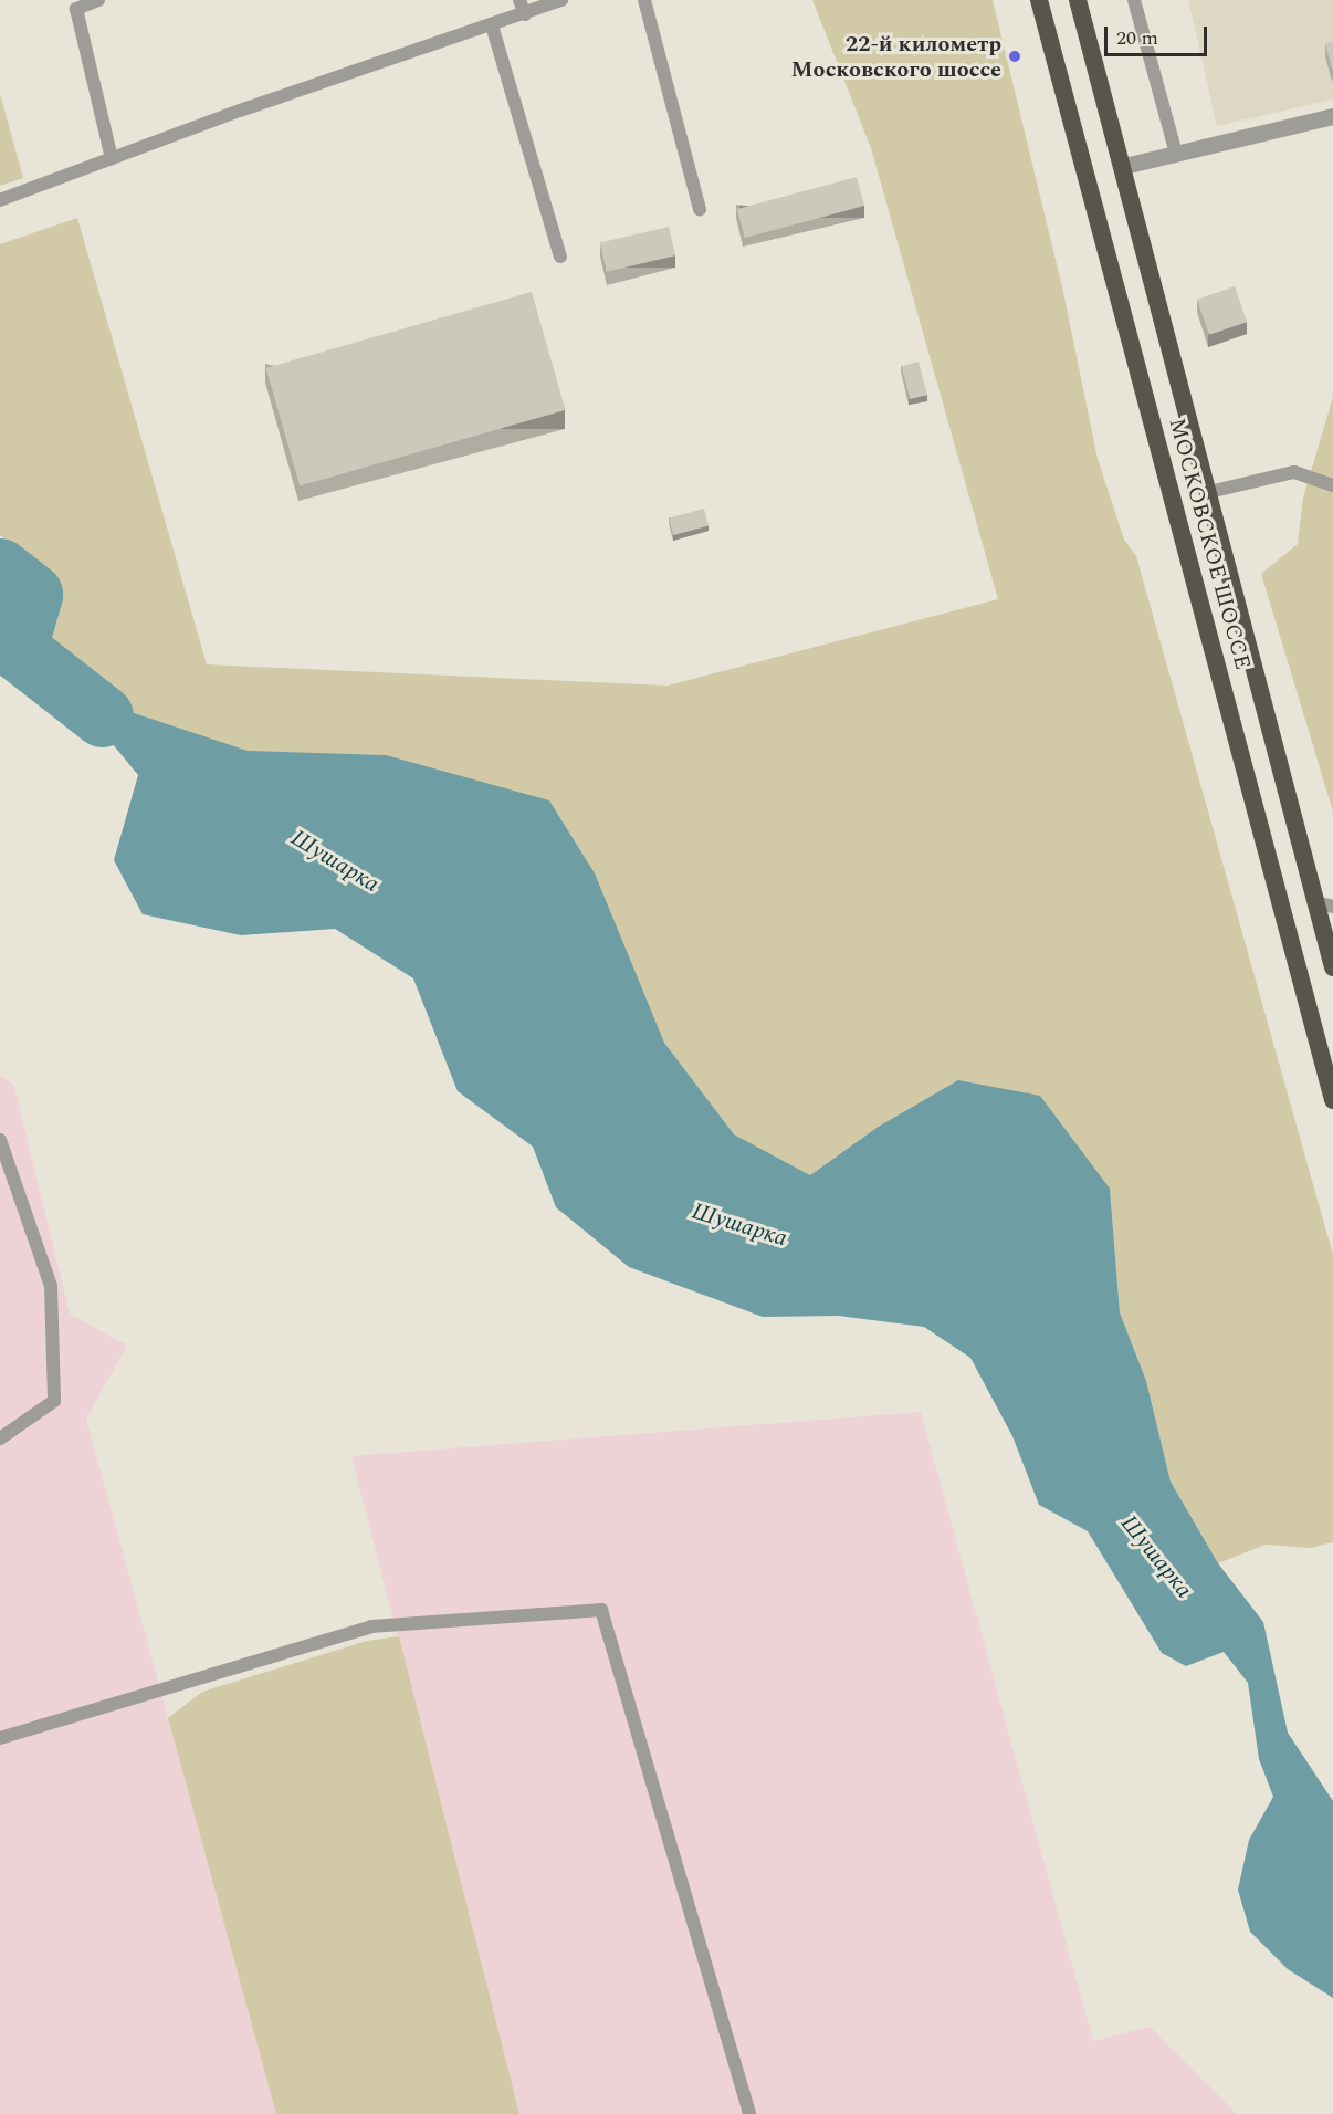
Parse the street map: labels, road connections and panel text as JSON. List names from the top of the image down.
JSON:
{
  "streets": {
    "highway": ["МОСКОВСКОЕ ШОССЕ"]
  },
  "water": ["Шушарка"],
  "places": ["22-й километр Московского шоссе"],
  "scale_bar": "20 m"
}
